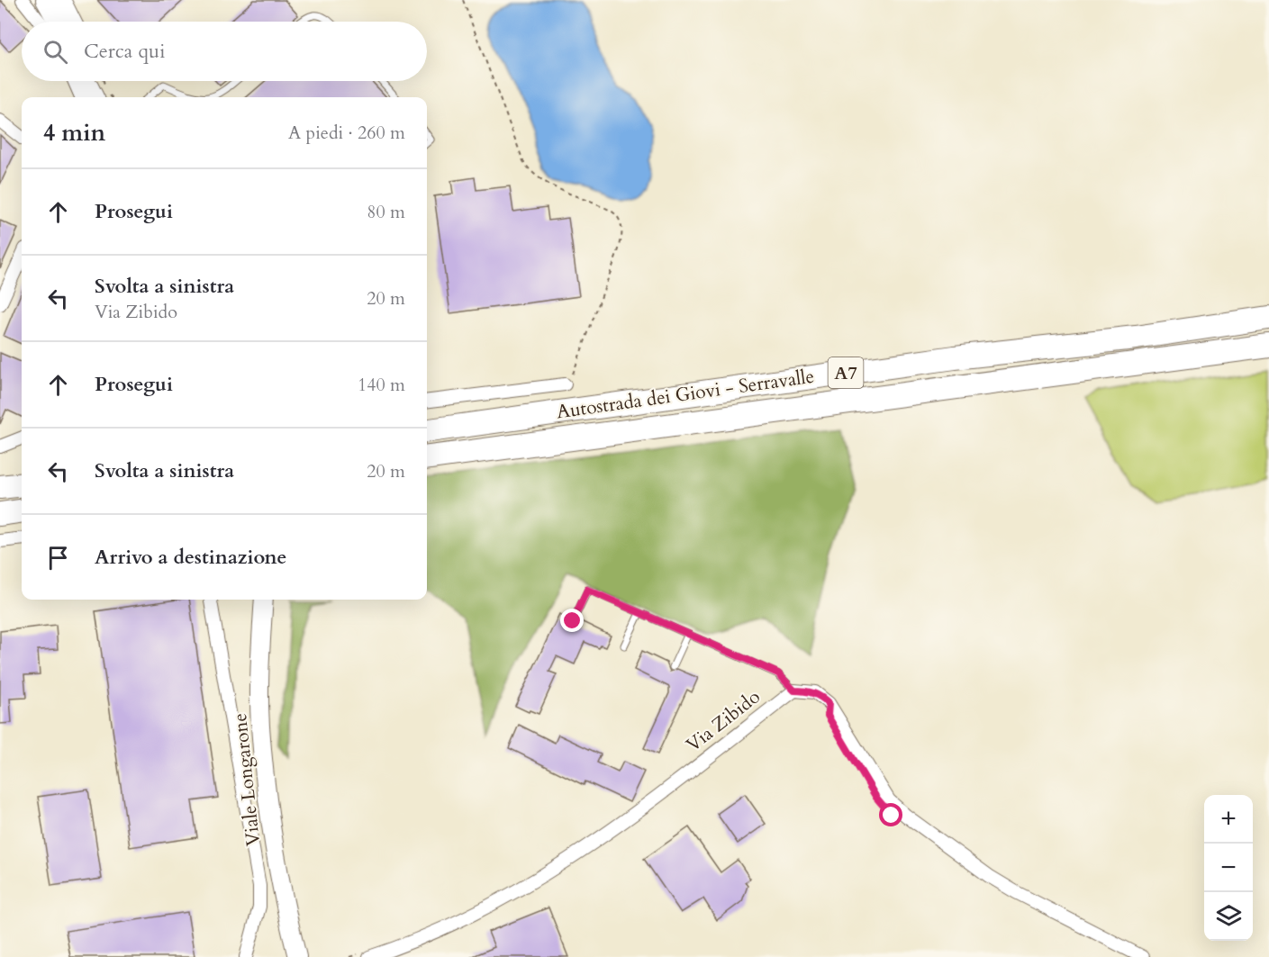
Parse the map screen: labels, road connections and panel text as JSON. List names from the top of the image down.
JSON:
{
  "streets": {
    "highway": ["A7", "Autostrada dei Giovi - Serravalle"],
    "main road": ["Viale Longarone"],
    "street": ["Via Zibido"]
  },
  "page": {
    "search": "Cerca qui",
    "heading": ["4 min", "A piedi · 260 m"],
    "list": [
      ["Prosegui", "80 m"],
      ["Svolta a sinistra", "Via Zibido", "20 m"],
      ["Prosegui", "140 m"],
      ["Svolta a sinistra", "20 m"],
      "Arrivo a destinazione"
    ],
    "map_buttons": ["+", "−"]
  }
}
